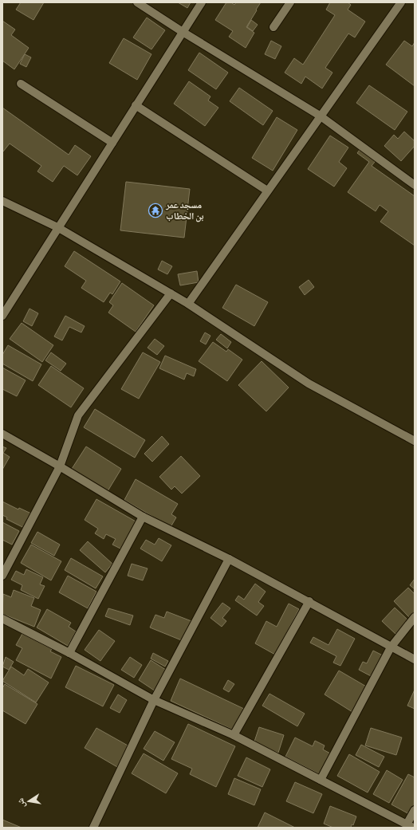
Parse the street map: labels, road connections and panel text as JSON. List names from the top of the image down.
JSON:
{
  "places": {
    "temple": ["مسجد عمر بن الخطاب"]
  },
  "north": "left"
}
